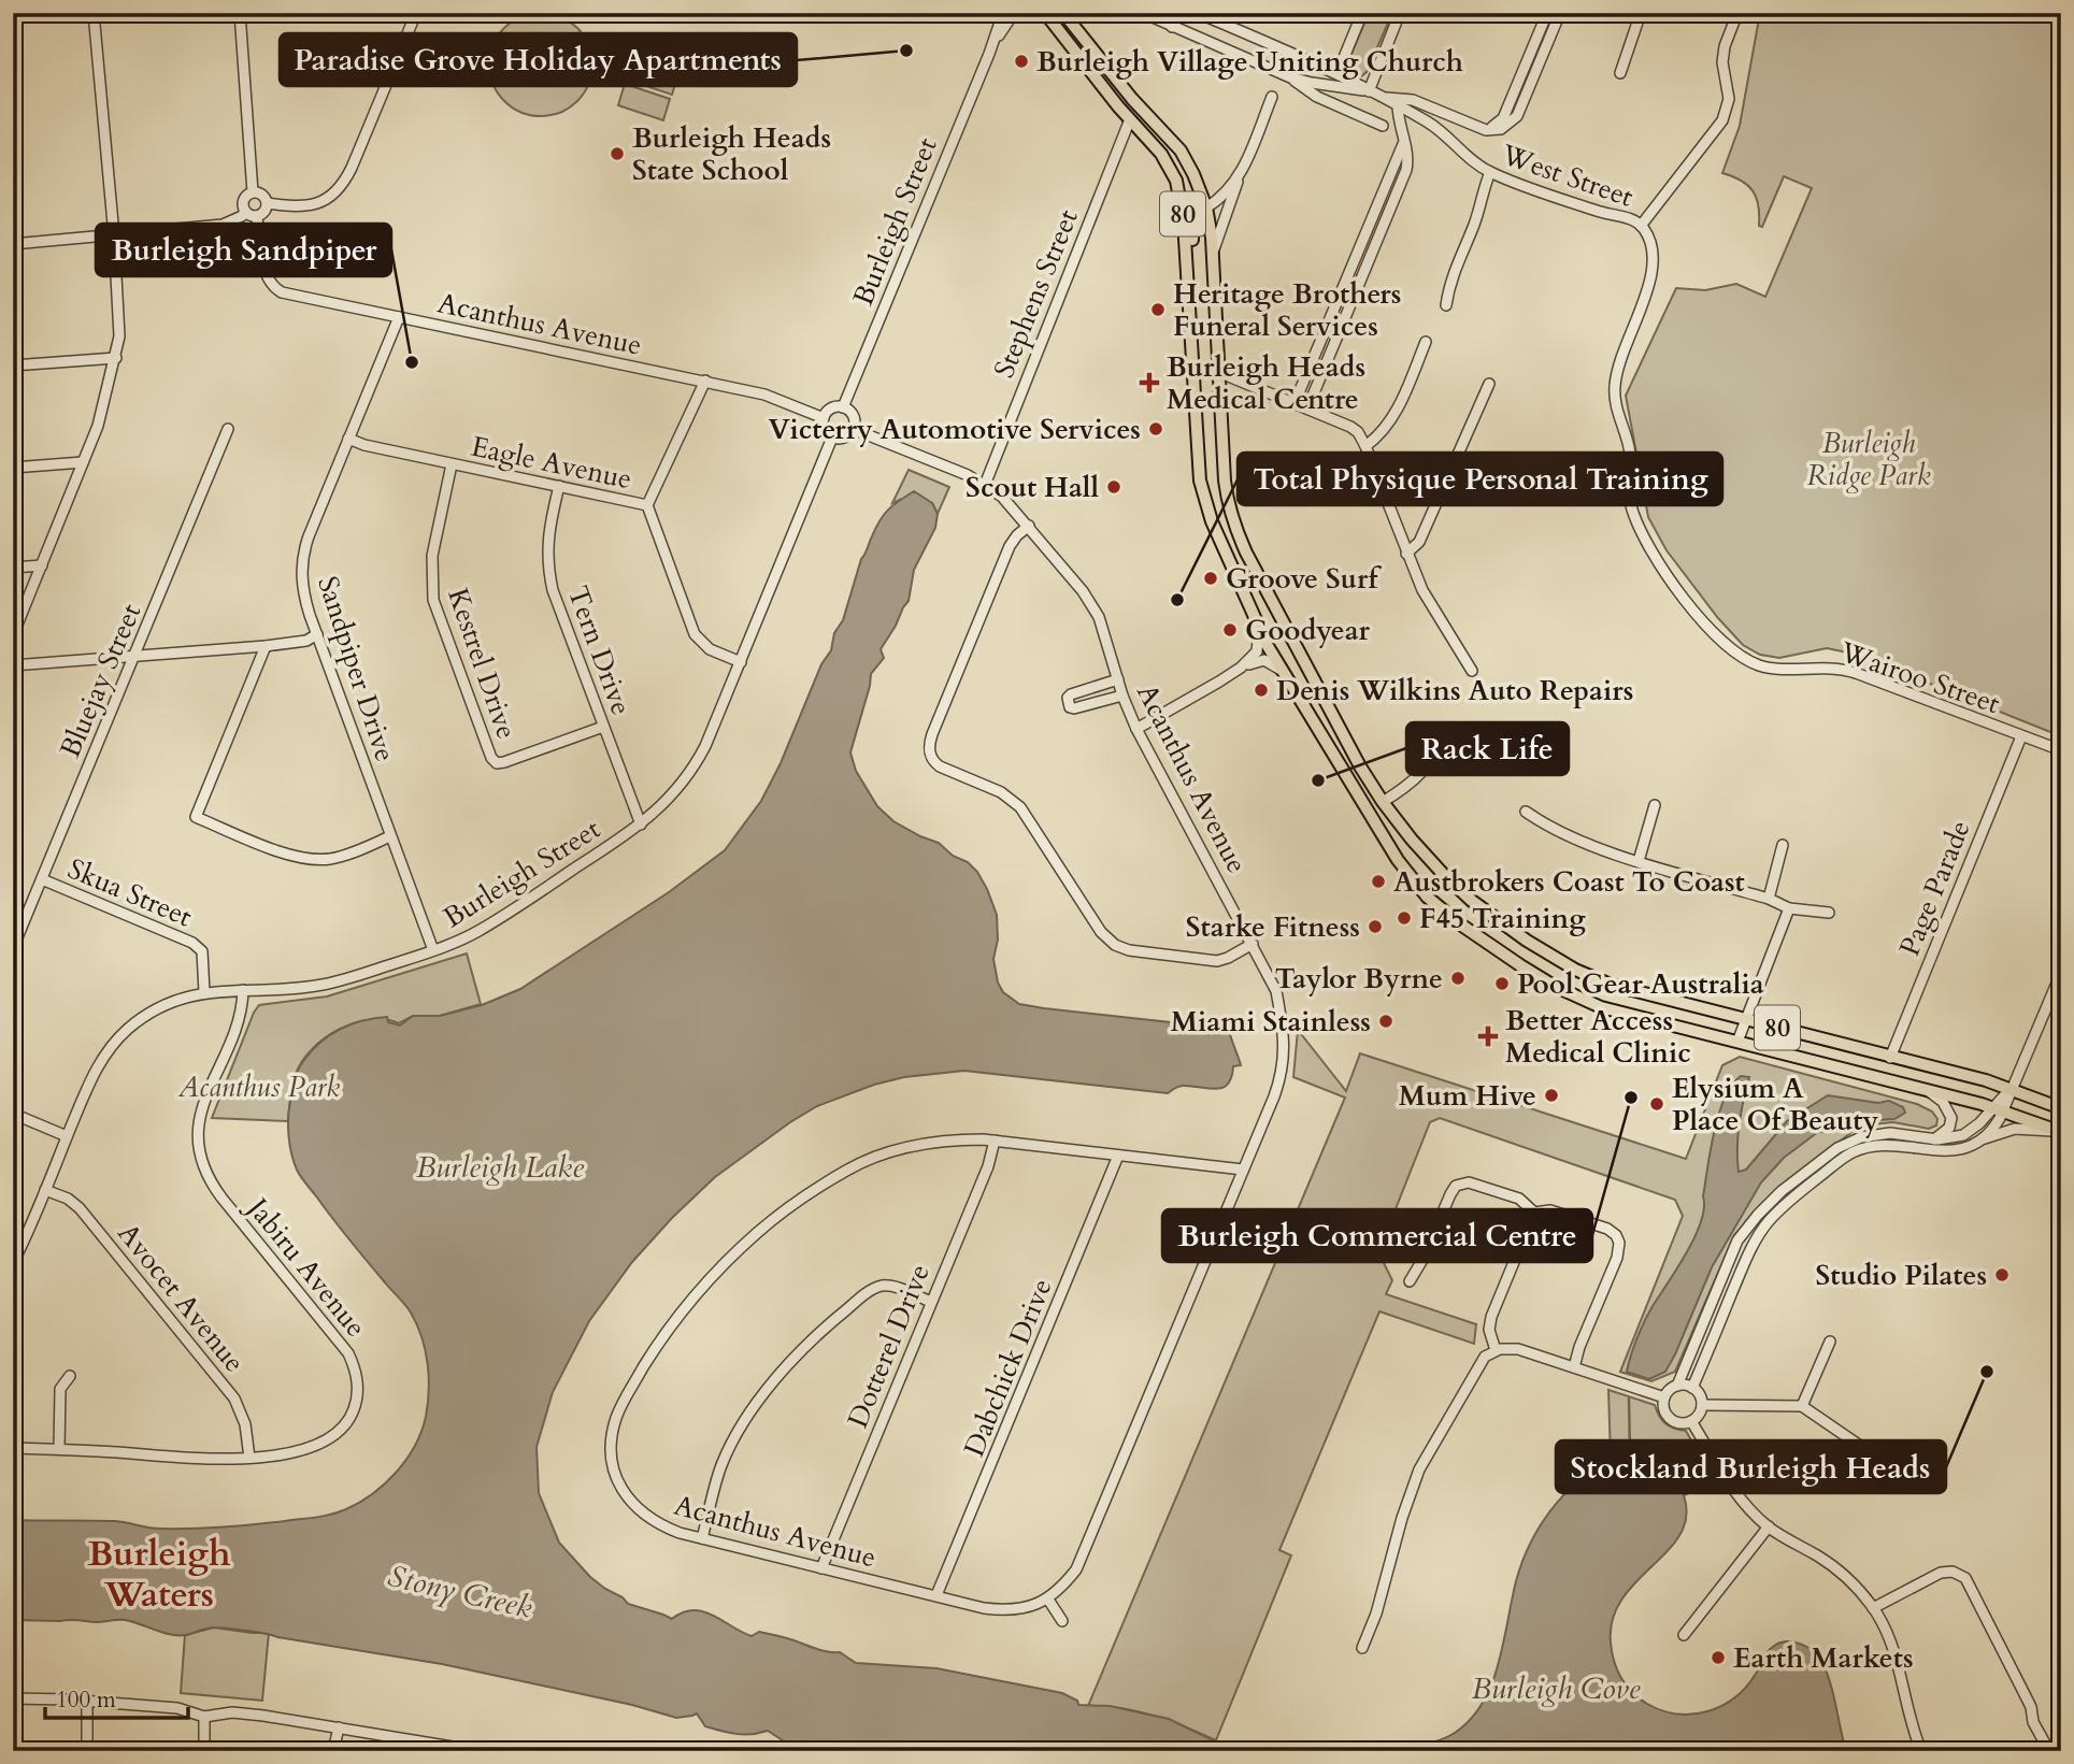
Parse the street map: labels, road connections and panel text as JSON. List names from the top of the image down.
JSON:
{
  "streets": {
    "main road": ["80"],
    "street": [
      "West Street",
      "Burleigh Street",
      "Stephens Street",
      "Acanthus Avenue",
      "Eagle Avenue",
      "Tern Drive",
      "Kestrel Drive",
      "Sandpiper Drive",
      "Wairoo Street",
      "Bluejay Street",
      "Page Parade",
      "Skua Street",
      "Jabiru Avenue",
      "Avocet Avenue",
      "Dotterel Drive",
      "Dabchick Drive"
    ]
  },
  "crossings": [
    ["West Street", "Wairoo Street"],
    ["80", "Stephens Street"],
    ["80", "Page Parade"],
    ["Burleigh Street", "Acanthus Avenue"],
    ["Burleigh Street", "Eagle Avenue"],
    ["Burleigh Street", "Tern Drive"],
    ["Burleigh Street", "Sandpiper Drive"],
    ["Burleigh Street", "Skua Street"],
    ["Burleigh Street", "Jabiru Avenue"],
    ["Burleigh Street", "Avocet Avenue"],
    ["Stephens Street", "Acanthus Avenue"],
    ["Acanthus Avenue", "Sandpiper Drive"],
    ["Acanthus Avenue", "Dotterel Drive"],
    ["Acanthus Avenue", "Dabchick Drive"],
    ["Eagle Avenue", "Tern Drive"],
    ["Eagle Avenue", "Kestrel Drive"],
    ["Eagle Avenue", "Sandpiper Drive"],
    ["Tern Drive", "Kestrel Drive"],
    ["Wairoo Street", "Page Parade"],
    ["Bluejay Street", "Skua Street"],
    ["Jabiru Avenue", "Avocet Avenue"]
  ],
  "districts": ["Burleigh Waters"],
  "water": ["Burleigh Lake", "Stony Creek", "Burleigh Cove"],
  "parks": ["Burleigh Ridge Park", "Acanthus Park"],
  "places": {
    "other": [
      "Paradise Grove Holiday Apartments",
      "Burleigh Village Uniting Church",
      "Burleigh Heads State School",
      "Heritage Brothers Funeral Services",
      "Burleigh Sandpiper",
      "Victerry Automotive Services",
      "Scout Hall",
      "Groove Surf",
      "Total Physique Personal Training",
      "Goodyear",
      "Denis Wilkins Auto Repairs",
      "Rack Life",
      "Austbrokers Coast To Coast",
      "F45 Training",
      "Starke Fitness",
      "Taylor Byrne",
      "Pool Gear Australia",
      "Miami Stainless",
      "Mum Hive",
      "Burleigh Commercial Centre",
      "Elysium A Place Of Beauty",
      "Studio Pilates",
      "Stockland Burleigh Heads",
      "Earth Markets"
    ],
    "health": ["Burleigh Heads Medical Centre", "Better Access Medical Clinic"]
  },
  "scale_bar": "100 m"
}
